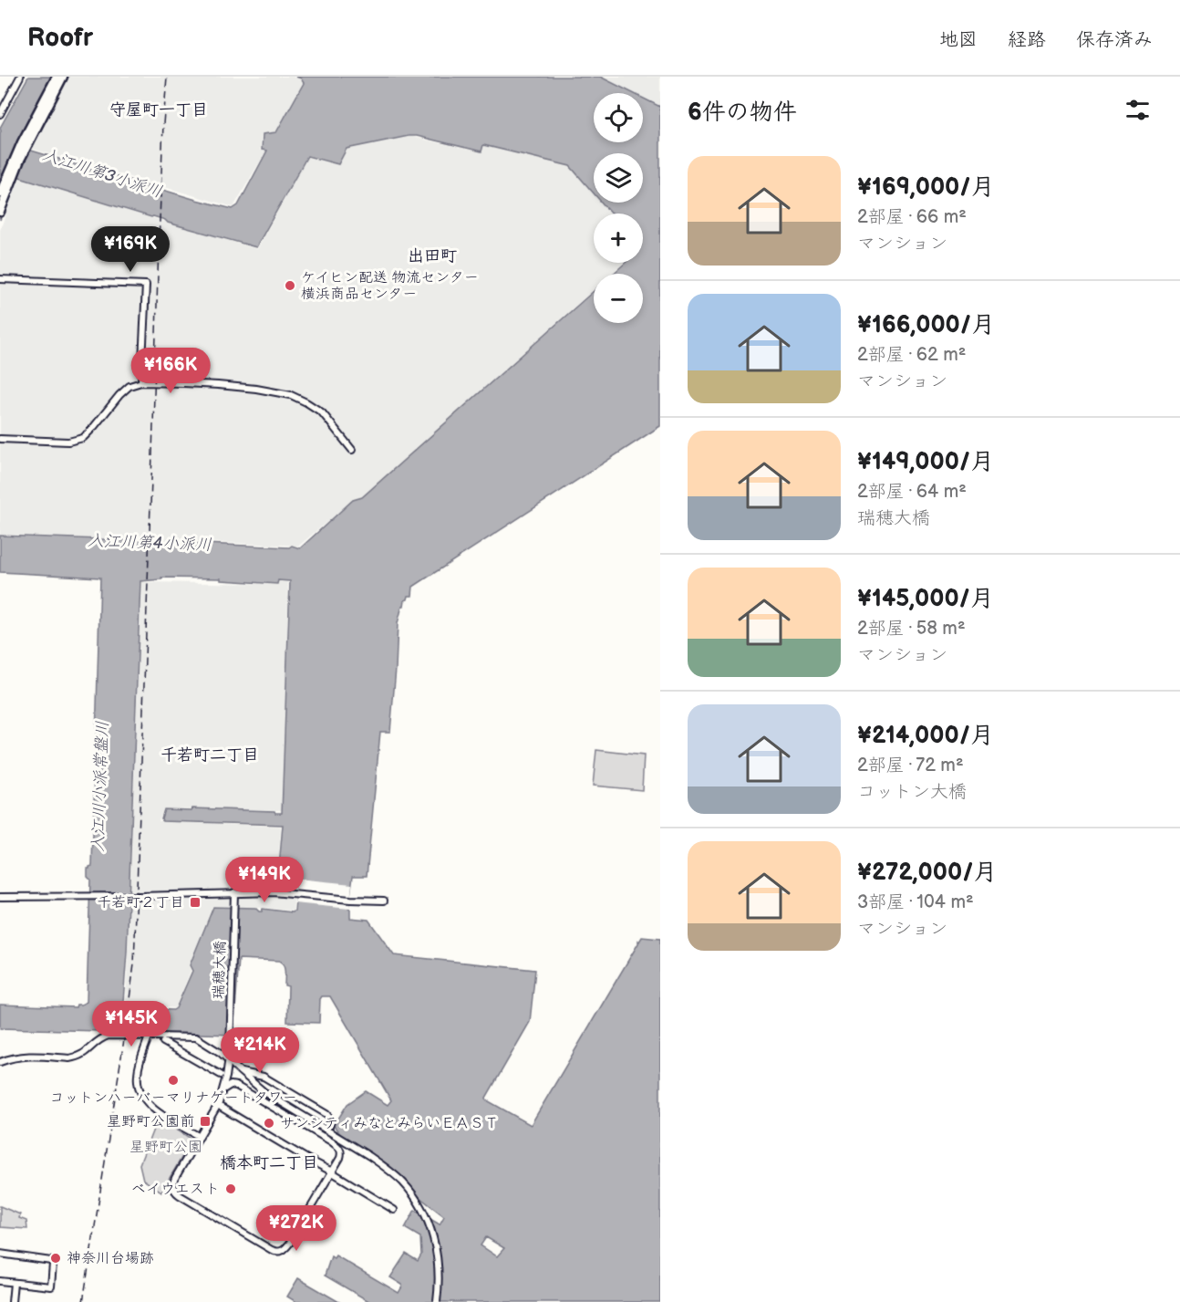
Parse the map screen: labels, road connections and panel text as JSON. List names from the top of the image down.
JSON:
{
  "streets": {
    "street": ["瑞穂大橋"]
  },
  "districts": [
    "守屋町一丁目",
    "出田町",
    "千若町二丁目",
    "橋本町二丁目"
  ],
  "water": ["入江川第3小派川", "入江川第4小派川", "入江川小派常盤川"],
  "parks": ["星野町公園"],
  "places": {
    "other": [
      "ケイヒン配送 物流センター 横浜商品センター",
      "コットンハーバーマリナゲートタワー",
      "サンシティみなとみらいＥＡＳＴ",
      "ベイウエスト",
      "神奈川台場跡"
    ],
    "transit": ["千若町２丁目", "星野町公園前"]
  },
  "page": {
    "header": "Roofr",
    "nav": ["地図", "経路", "保存済み"],
    "heading": "6件の物件",
    "map_buttons": ["+", "−"],
    "list": [
      {
        "name": "¥169,000/月",
        "note": "2部屋 · 66 m² · マンション"
      },
      {
        "name": "¥166,000/月",
        "note": "2部屋 · 62 m² · マンション"
      },
      {
        "name": "¥149,000/月",
        "note": "2部屋 · 64 m² · 瑞穂大橋"
      },
      {
        "name": "¥145,000/月",
        "note": "2部屋 · 58 m² · マンション"
      },
      {
        "name": "¥214,000/月",
        "note": "2部屋 · 72 m² · コットン大橋"
      },
      {
        "name": "¥272,000/月",
        "note": "3部屋 · 104 m² · マンション"
      }
    ],
    "price": [
      "¥169K",
      "¥166K",
      "¥149K",
      "¥145K",
      "¥214K",
      "¥272K"
    ]
  }
}
